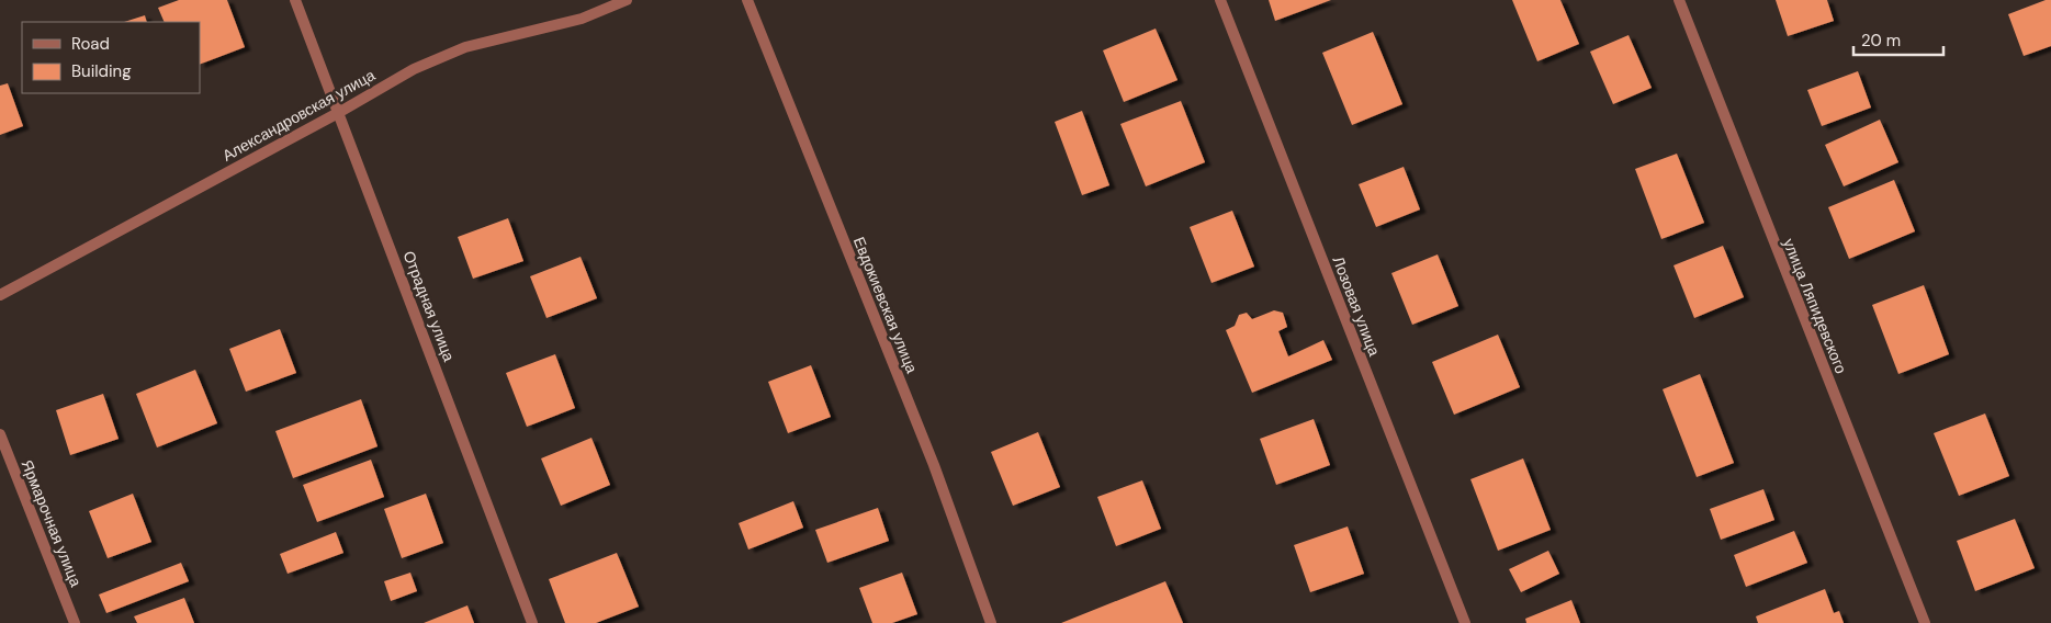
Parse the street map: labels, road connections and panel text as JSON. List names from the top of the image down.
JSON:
{
  "streets": {
    "street": [
      "Александровская улица",
      "Евдокиевская улица",
      "Отрадная улица",
      "Лозовая улица",
      "улица Ляпидевского",
      "Ярмарочная улица"
    ]
  },
  "crossings": [
    ["Александровская улица", "Отрадная улица"]
  ],
  "legend": ["Road", "Building"],
  "scale_bar": "20 m"
}
